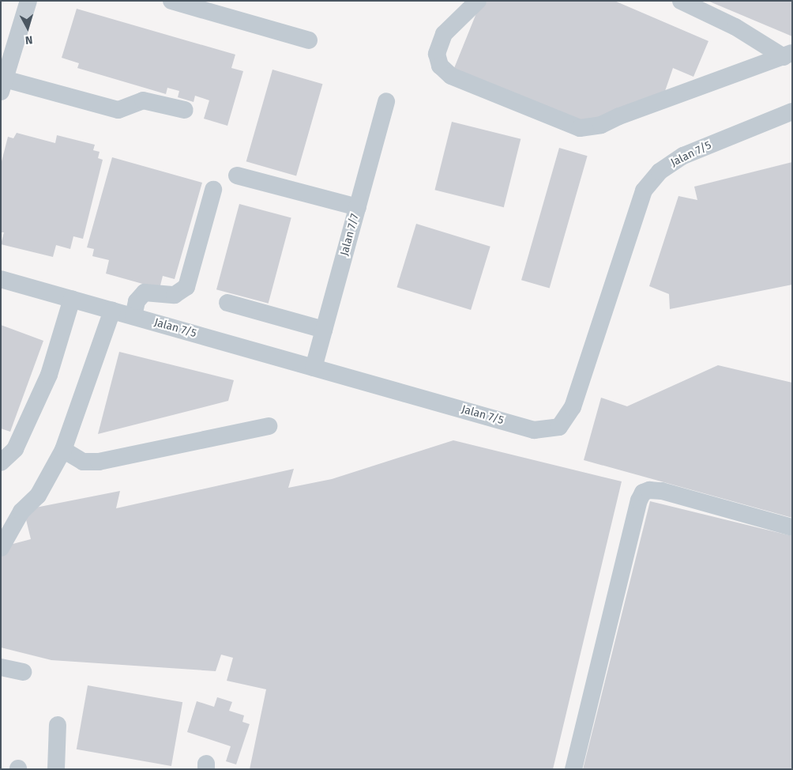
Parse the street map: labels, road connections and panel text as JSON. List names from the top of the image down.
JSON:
{
  "streets": {
    "street": ["Jalan 7/5", "Jalan 7/7"]
  },
  "crossings": [
    ["Jalan 7/5", "Jalan 7/7"]
  ],
  "north": "bottom"
}
